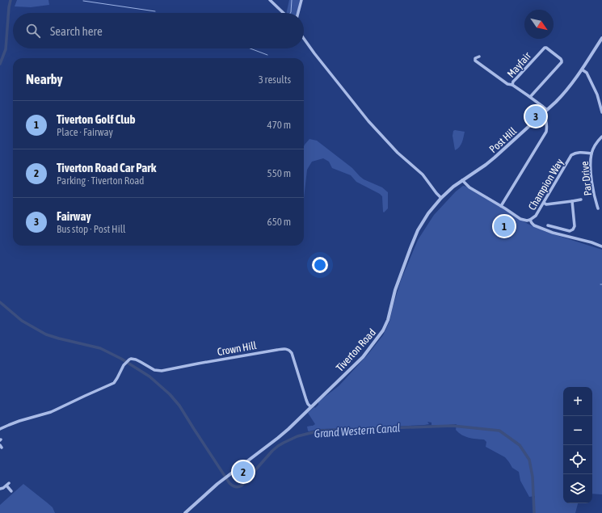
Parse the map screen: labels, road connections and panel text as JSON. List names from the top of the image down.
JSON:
{
  "streets": {
    "street": [
      "Mayfair",
      "Post Hill",
      "Par Drive",
      "Champion Way",
      "Crown Hill",
      "Tiverton Road"
    ]
  },
  "crossings": [
    ["Mayfair", "Post Hill"],
    ["Post Hill", "Tiverton Road"],
    ["Par Drive", "Champion Way"],
    ["Crown Hill", "Tiverton Road"]
  ],
  "water": ["Grand Western Canal"],
  "north": "bottom right",
  "page": {
    "search": "Search here",
    "heading": ["Nearby", "3 results"],
    "list": [
      {
        "mark": "1",
        "name": "Tiverton Golf Club",
        "note": "Place · Fairway",
        "value": "470 m"
      },
      {
        "mark": "2",
        "name": "Tiverton Road Car Park",
        "note": "Parking · Tiverton Road",
        "value": "550 m"
      },
      {
        "mark": "3",
        "name": "Fairway",
        "note": "Bus stop · Post Hill",
        "value": "650 m"
      }
    ],
    "pins": ["3", "1", "2"],
    "map_buttons": ["+", "−"]
  }
}
